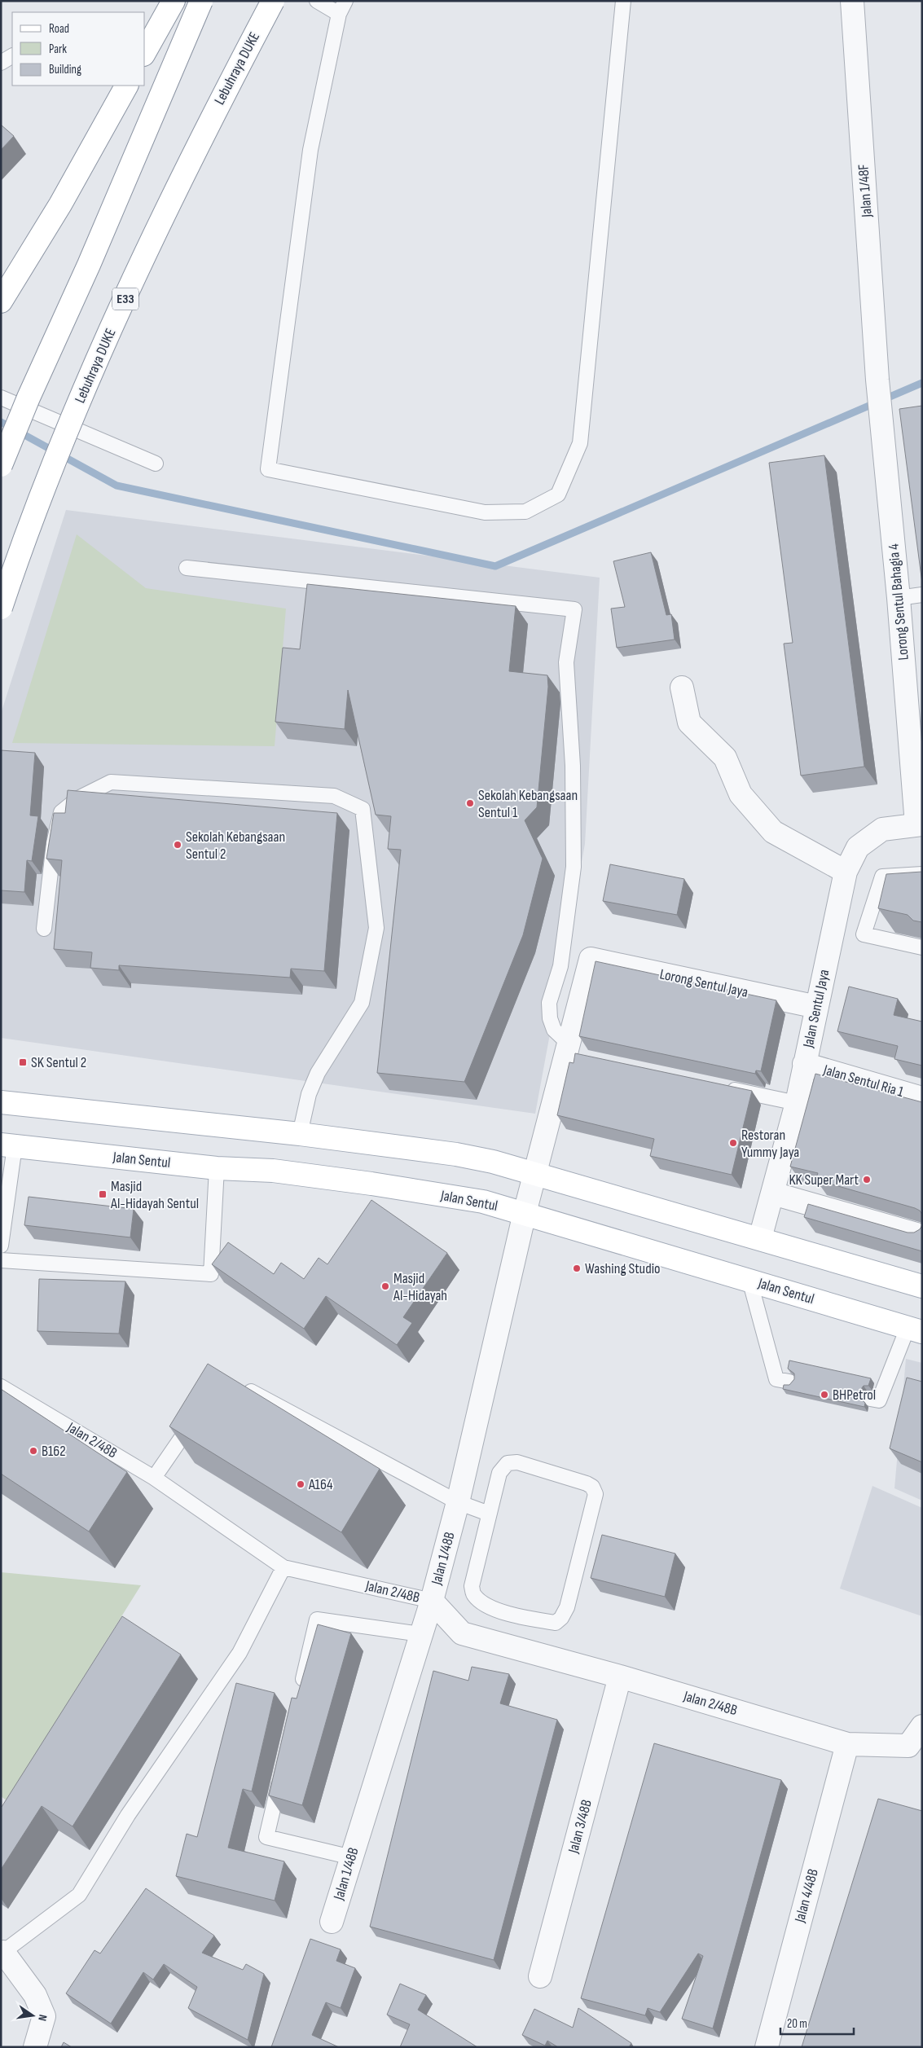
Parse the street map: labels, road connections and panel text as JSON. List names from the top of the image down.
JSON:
{
  "streets": {
    "main road": ["Lebuhraya DUKE", "E33", "Jalan Sentul"],
    "street": [
      "Jalan 1/48F",
      "Lorong Sentul Bahagia 4",
      "Lorong Sentul Jaya",
      "Jalan Sentul Jaya",
      "Jalan Sentul Ria 1",
      "Jalan 2/48B",
      "Jalan 1/48B",
      "Jalan 3/48B",
      "Jalan 4/48B"
    ]
  },
  "crossings": [
    ["Jalan 1/48F", "Lorong Sentul Bahagia 4"],
    ["Lorong Sentul Bahagia 4", "Jalan Sentul Jaya"],
    ["Lorong Sentul Jaya", "Jalan Sentul Jaya"],
    ["Lorong Sentul Jaya", "Jalan 1/48B"],
    ["Jalan Sentul Jaya", "Jalan Sentul Ria 1"],
    ["Jalan Sentul", "Jalan 1/48B"],
    ["Jalan 2/48B", "Jalan 1/48B"],
    ["Jalan 2/48B", "Jalan 3/48B"],
    ["Jalan 2/48B", "Jalan 4/48B"]
  ],
  "places": {
    "other": [
      "Sekolah Kebangsaan Sentul 1",
      "Sekolah Kebangsaan Sentul 2",
      "Restoran Yummy Jaya",
      "KK Super Mart",
      "Washing Studio",
      "Masjid Al-Hidayah",
      "BHPetrol",
      "B162",
      "A164"
    ],
    "transit": ["SK Sentul 2", "Masjid Al-Hidayah Sentul"]
  },
  "legend": ["Road", "Park", "Building"],
  "scale_bar": "20 m",
  "north": "right"
}
